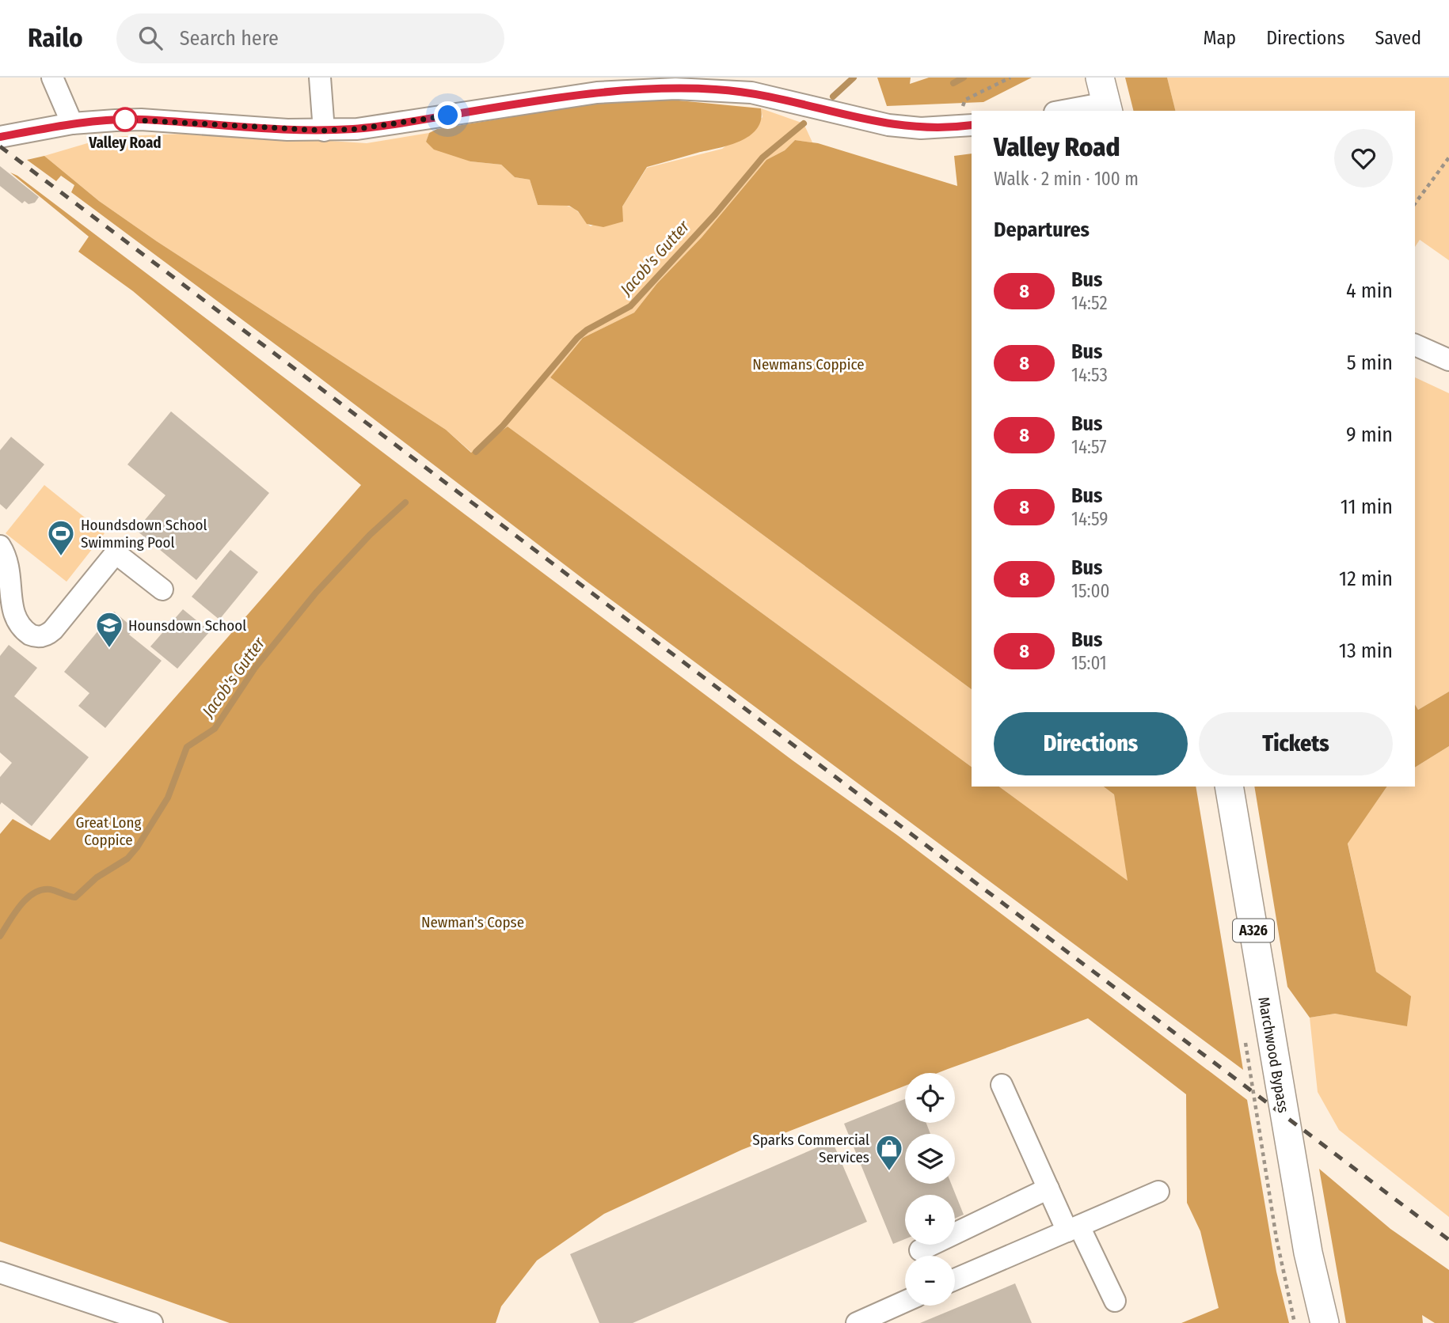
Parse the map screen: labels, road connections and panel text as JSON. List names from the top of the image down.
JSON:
{
  "streets": {
    "main road": ["A326", "Marchwood Bypass"]
  },
  "water": ["Jacob's Gutter"],
  "parks": ["Newmans Coppice", "Great Long Coppice", "Newman's Copse"],
  "places": {
    "other": ["Valley Road"],
    "sports": ["Houndsdown School Swimming Pool"],
    "school or university": ["Hounsdown School"],
    "shop": ["Sparks Commercial Services"]
  },
  "lines": ["bus line 8"],
  "page": {
    "header": "Railo",
    "search": "Search here",
    "nav": ["Map", "Directions", "Saved"],
    "heading": [
      ["Valley Road", "Walk · 2 min · 100 m"],
      "Departures"
    ],
    "list": [
      {
        "mark": "8",
        "name": "Bus",
        "note": "14:52",
        "value": "4 min"
      },
      {
        "mark": "8",
        "name": "Bus",
        "note": "14:53",
        "value": "5 min"
      },
      {
        "mark": "8",
        "name": "Bus",
        "note": "14:57",
        "value": "9 min"
      },
      {
        "mark": "8",
        "name": "Bus",
        "note": "14:59",
        "value": "11 min"
      },
      {
        "mark": "8",
        "name": "Bus",
        "note": "15:00",
        "value": "12 min"
      },
      {
        "mark": "8",
        "name": "Bus",
        "note": "15:01",
        "value": "13 min"
      }
    ],
    "buttons": ["Directions", "Tickets"],
    "map_buttons": ["+", "−"]
  }
}
